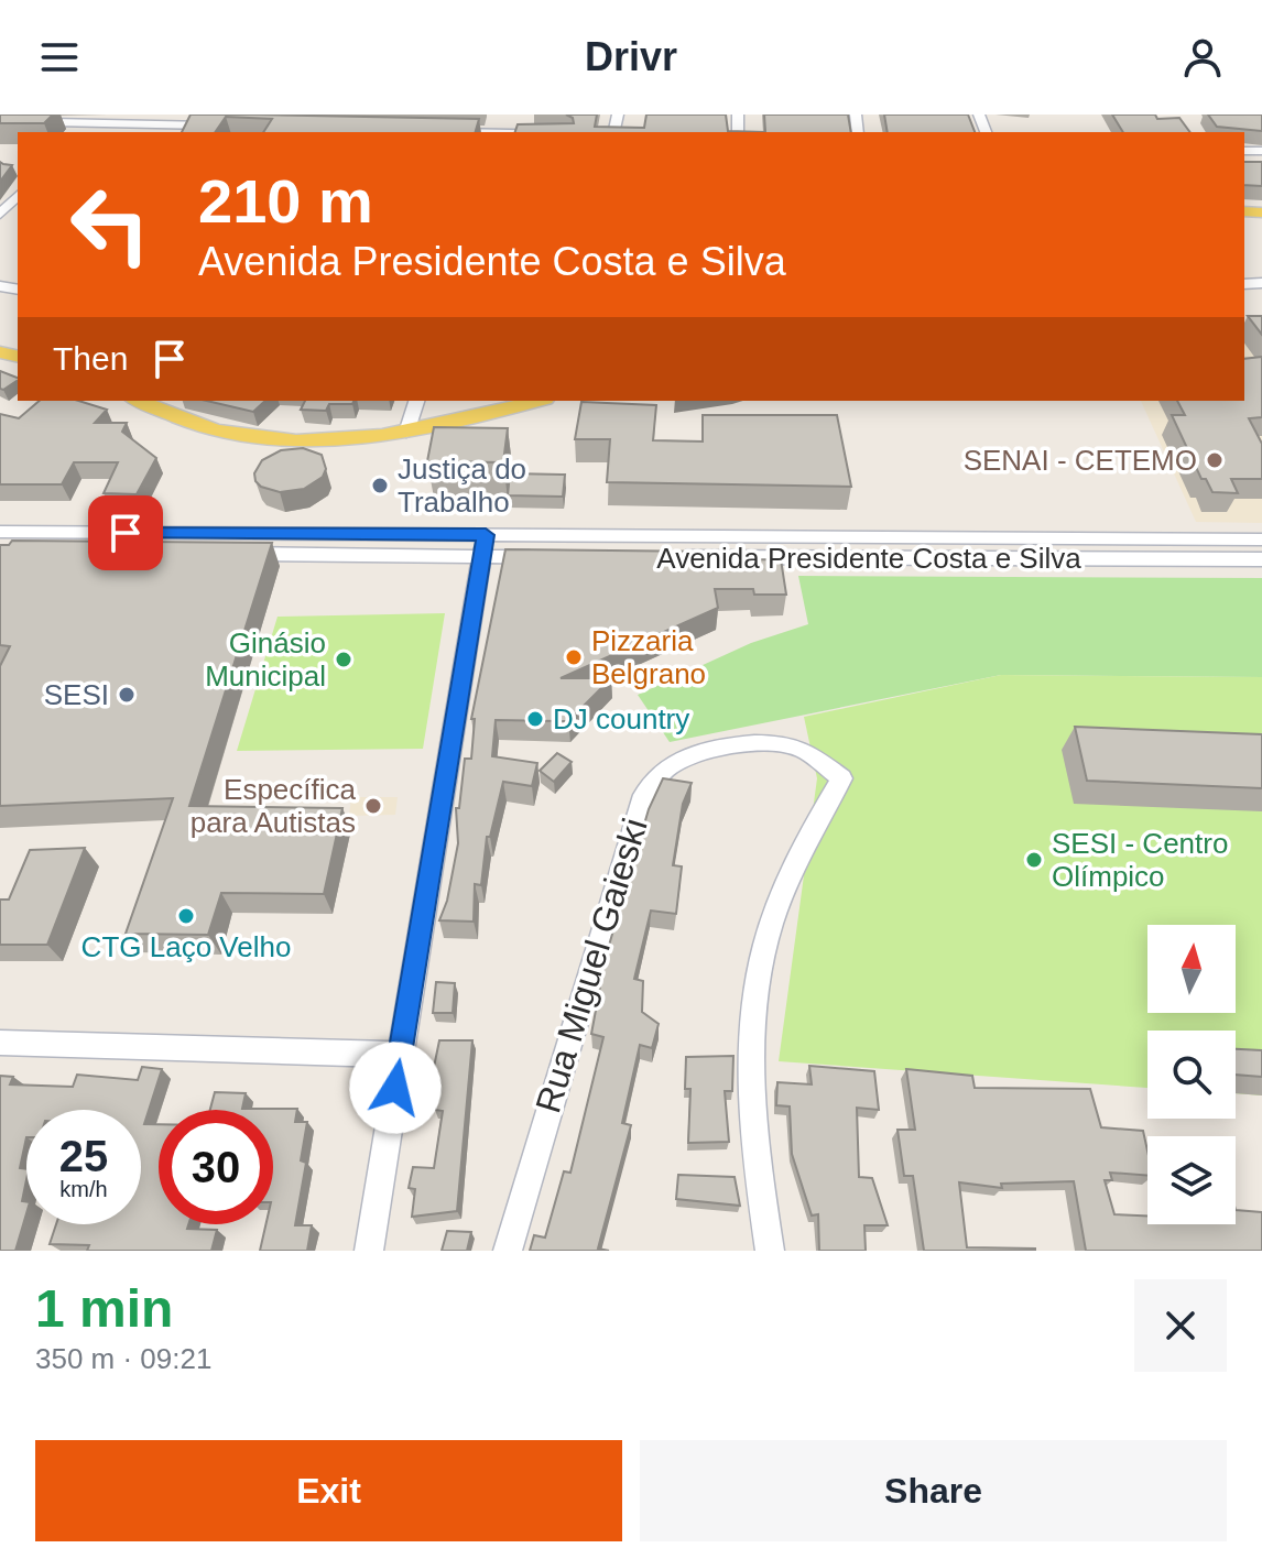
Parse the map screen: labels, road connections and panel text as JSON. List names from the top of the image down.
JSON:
{
  "streets": {
    "street": ["Avenida Presidente Costa e Silva", "Rua Miguel Gaieski"]
  },
  "places": [
    "SENAI - CETEMO",
    "Justiça do Trabalho",
    "Pizzaria Belgrano",
    "Ginásio Municipal",
    "SESI",
    "DJ country",
    "Específica para Autistas",
    "SESI - Centro Olímpico",
    "CTG Laço Velho"
  ],
  "north": "top",
  "page": {
    "header": "Drivr",
    "turn": ["210 m", "Avenida Presidente Costa e Silva"],
    "then": "Then",
    "speed": "25 km/h",
    "limit": "30",
    "heading": ["1 min", "350 m · 09:21"],
    "buttons": ["Exit", "Share"]
  }
}
